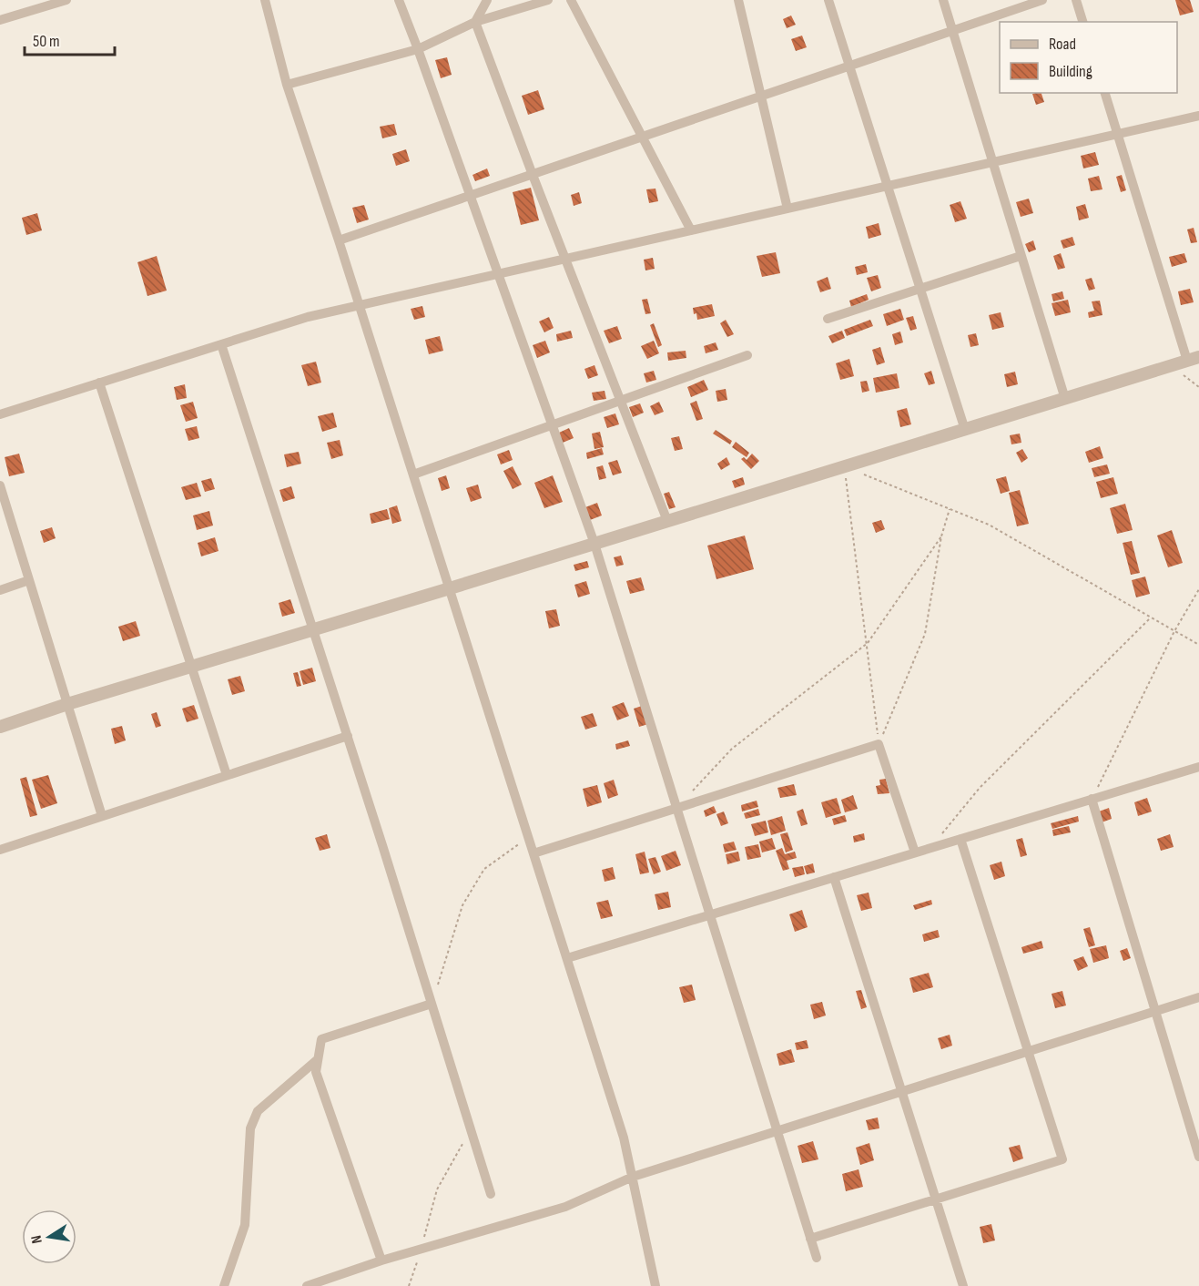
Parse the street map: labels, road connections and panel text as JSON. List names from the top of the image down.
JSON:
{
  "legend": ["Road", "Building"],
  "scale_bar": "50 m",
  "north": "left"
}
